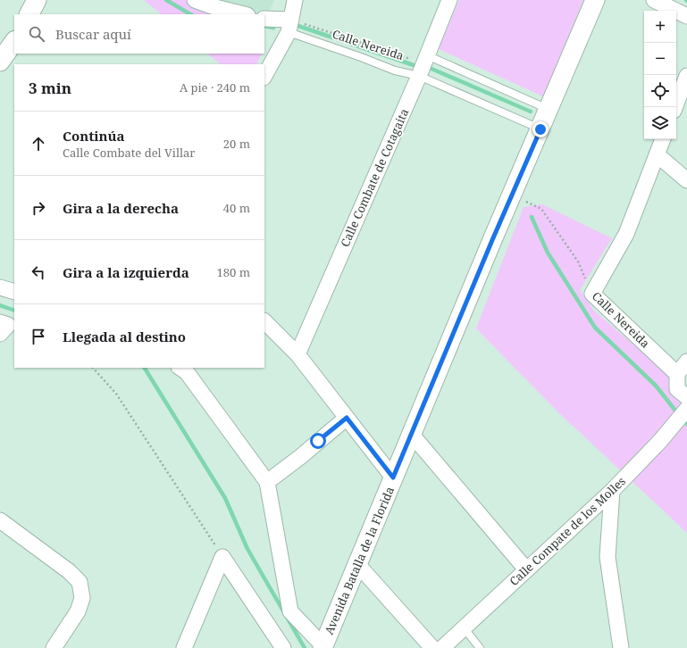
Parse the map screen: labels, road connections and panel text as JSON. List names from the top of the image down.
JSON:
{
  "streets": {
    "street": [
      "Calle Nereida",
      "Calle Combate de Cotagaita",
      "Calle Compate de los Molles",
      "Avenida Batalla de la Florida"
    ]
  },
  "crossings": [
    ["Calle Nereida", "Calle Combate de Cotagaita"],
    ["Calle Nereida", "Avenida Batalla de la Florida"]
  ],
  "page": {
    "map_buttons": ["+", "−"],
    "search": "Buscar aquí",
    "heading": ["3 min", "A pie · 240 m"],
    "list": [
      ["Continúa", "Calle Combate del Villar", "20 m"],
      ["Gira a la derecha", "40 m"],
      ["Gira a la izquierda", "180 m"],
      "Llegada al destino"
    ]
  }
}
